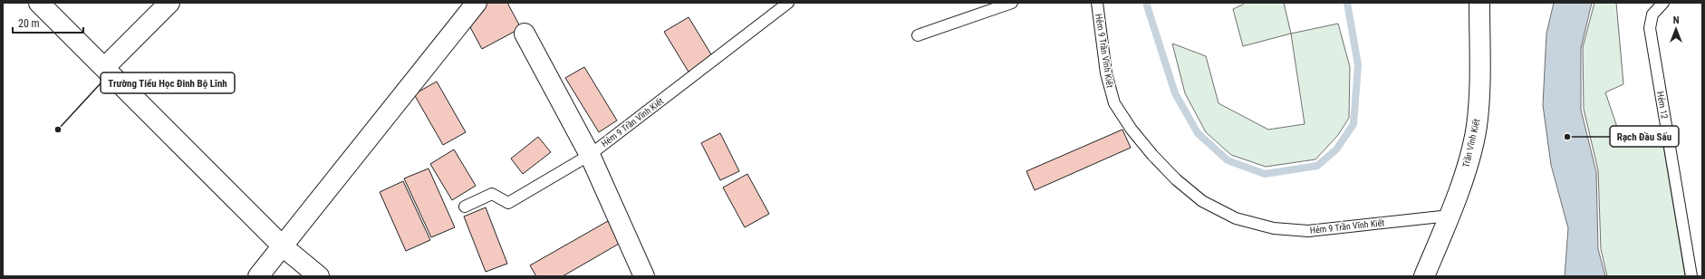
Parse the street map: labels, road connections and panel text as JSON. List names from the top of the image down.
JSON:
{
  "streets": {
    "street": ["Trần Vĩnh Kiết"],
    "lane": ["Hẻm 9 Trần Vĩnh Kiết", "Hẻm 12"]
  },
  "crossings": [
    ["Hẻm 9 Trần Vĩnh Kiết", "Trần Vĩnh Kiết"]
  ],
  "places": ["Trường Tiểu Học Đinh Bộ Lĩnh", "Rạch Đầu Sấu"],
  "scale_bar": "20 m",
  "north": "top"
}
